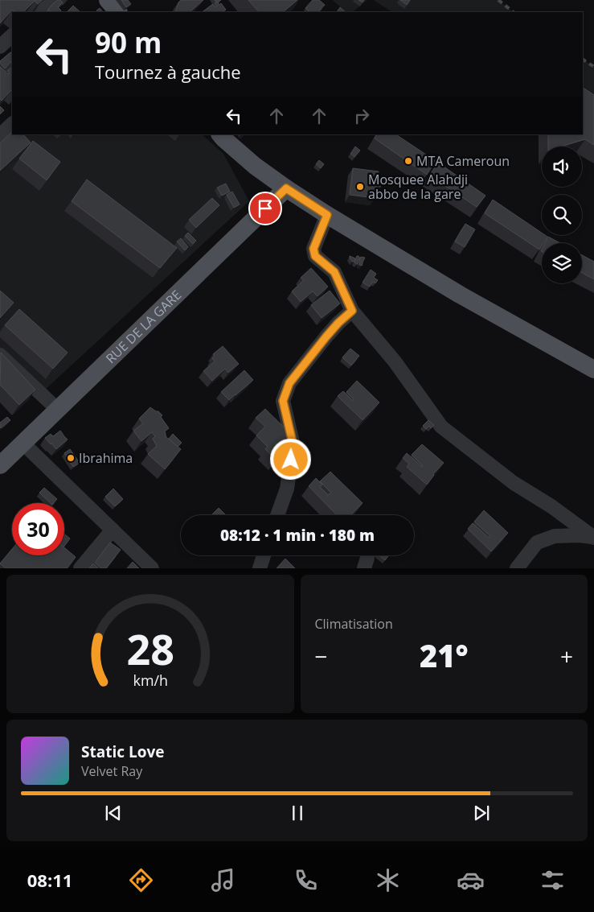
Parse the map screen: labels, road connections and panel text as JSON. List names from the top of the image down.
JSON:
{
  "streets": {
    "main road": ["RUE DE LA GARE"]
  },
  "places": ["MTA Cameroun", "Mosquee Alahdji abbo de la gare", "Ibrahima"],
  "page": {
    "turn": ["90 m", "Tournez à gauche"],
    "limit": "30",
    "trip": "08:12 · 1 min · 180 m",
    "tile": "Climatisation",
    "heat": ["−", "21°", "+"],
    "song": ["Static Love", "Velvet Ray"],
    "tabs": "08:11",
    "gauge": ["28", "km/h"]
  }
}
